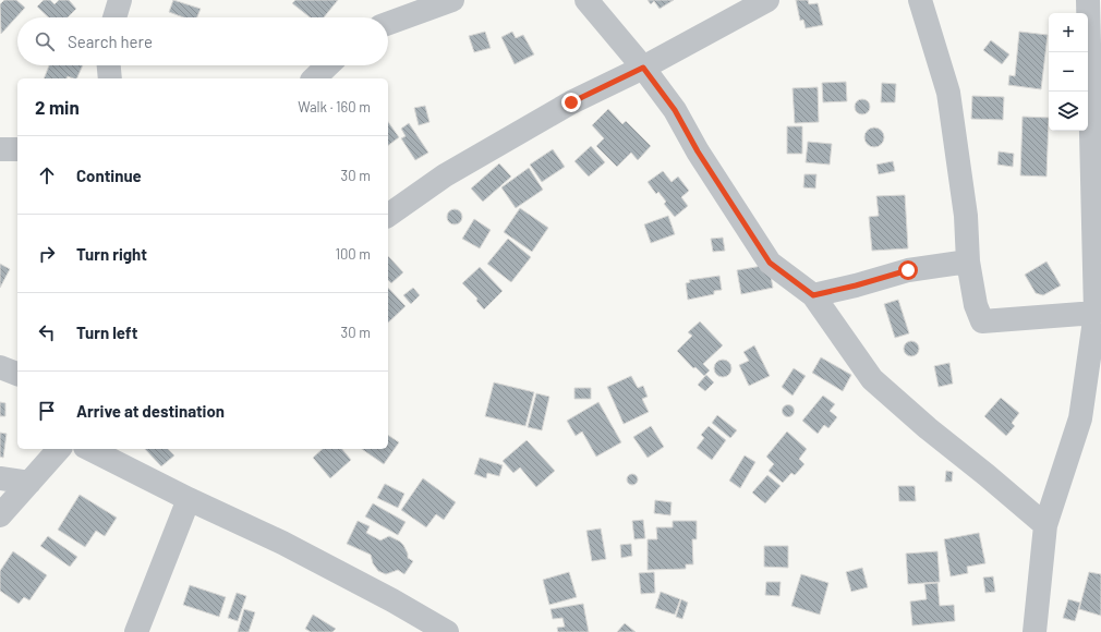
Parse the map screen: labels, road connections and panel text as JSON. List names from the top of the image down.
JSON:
{
  "page": {
    "map_buttons": ["+", "−"],
    "search": "Search here",
    "heading": ["2 min", "Walk · 160 m"],
    "list": [
      ["Continue", "30 m"],
      ["Turn right", "100 m"],
      ["Turn left", "30 m"],
      "Arrive at destination"
    ]
  }
}
